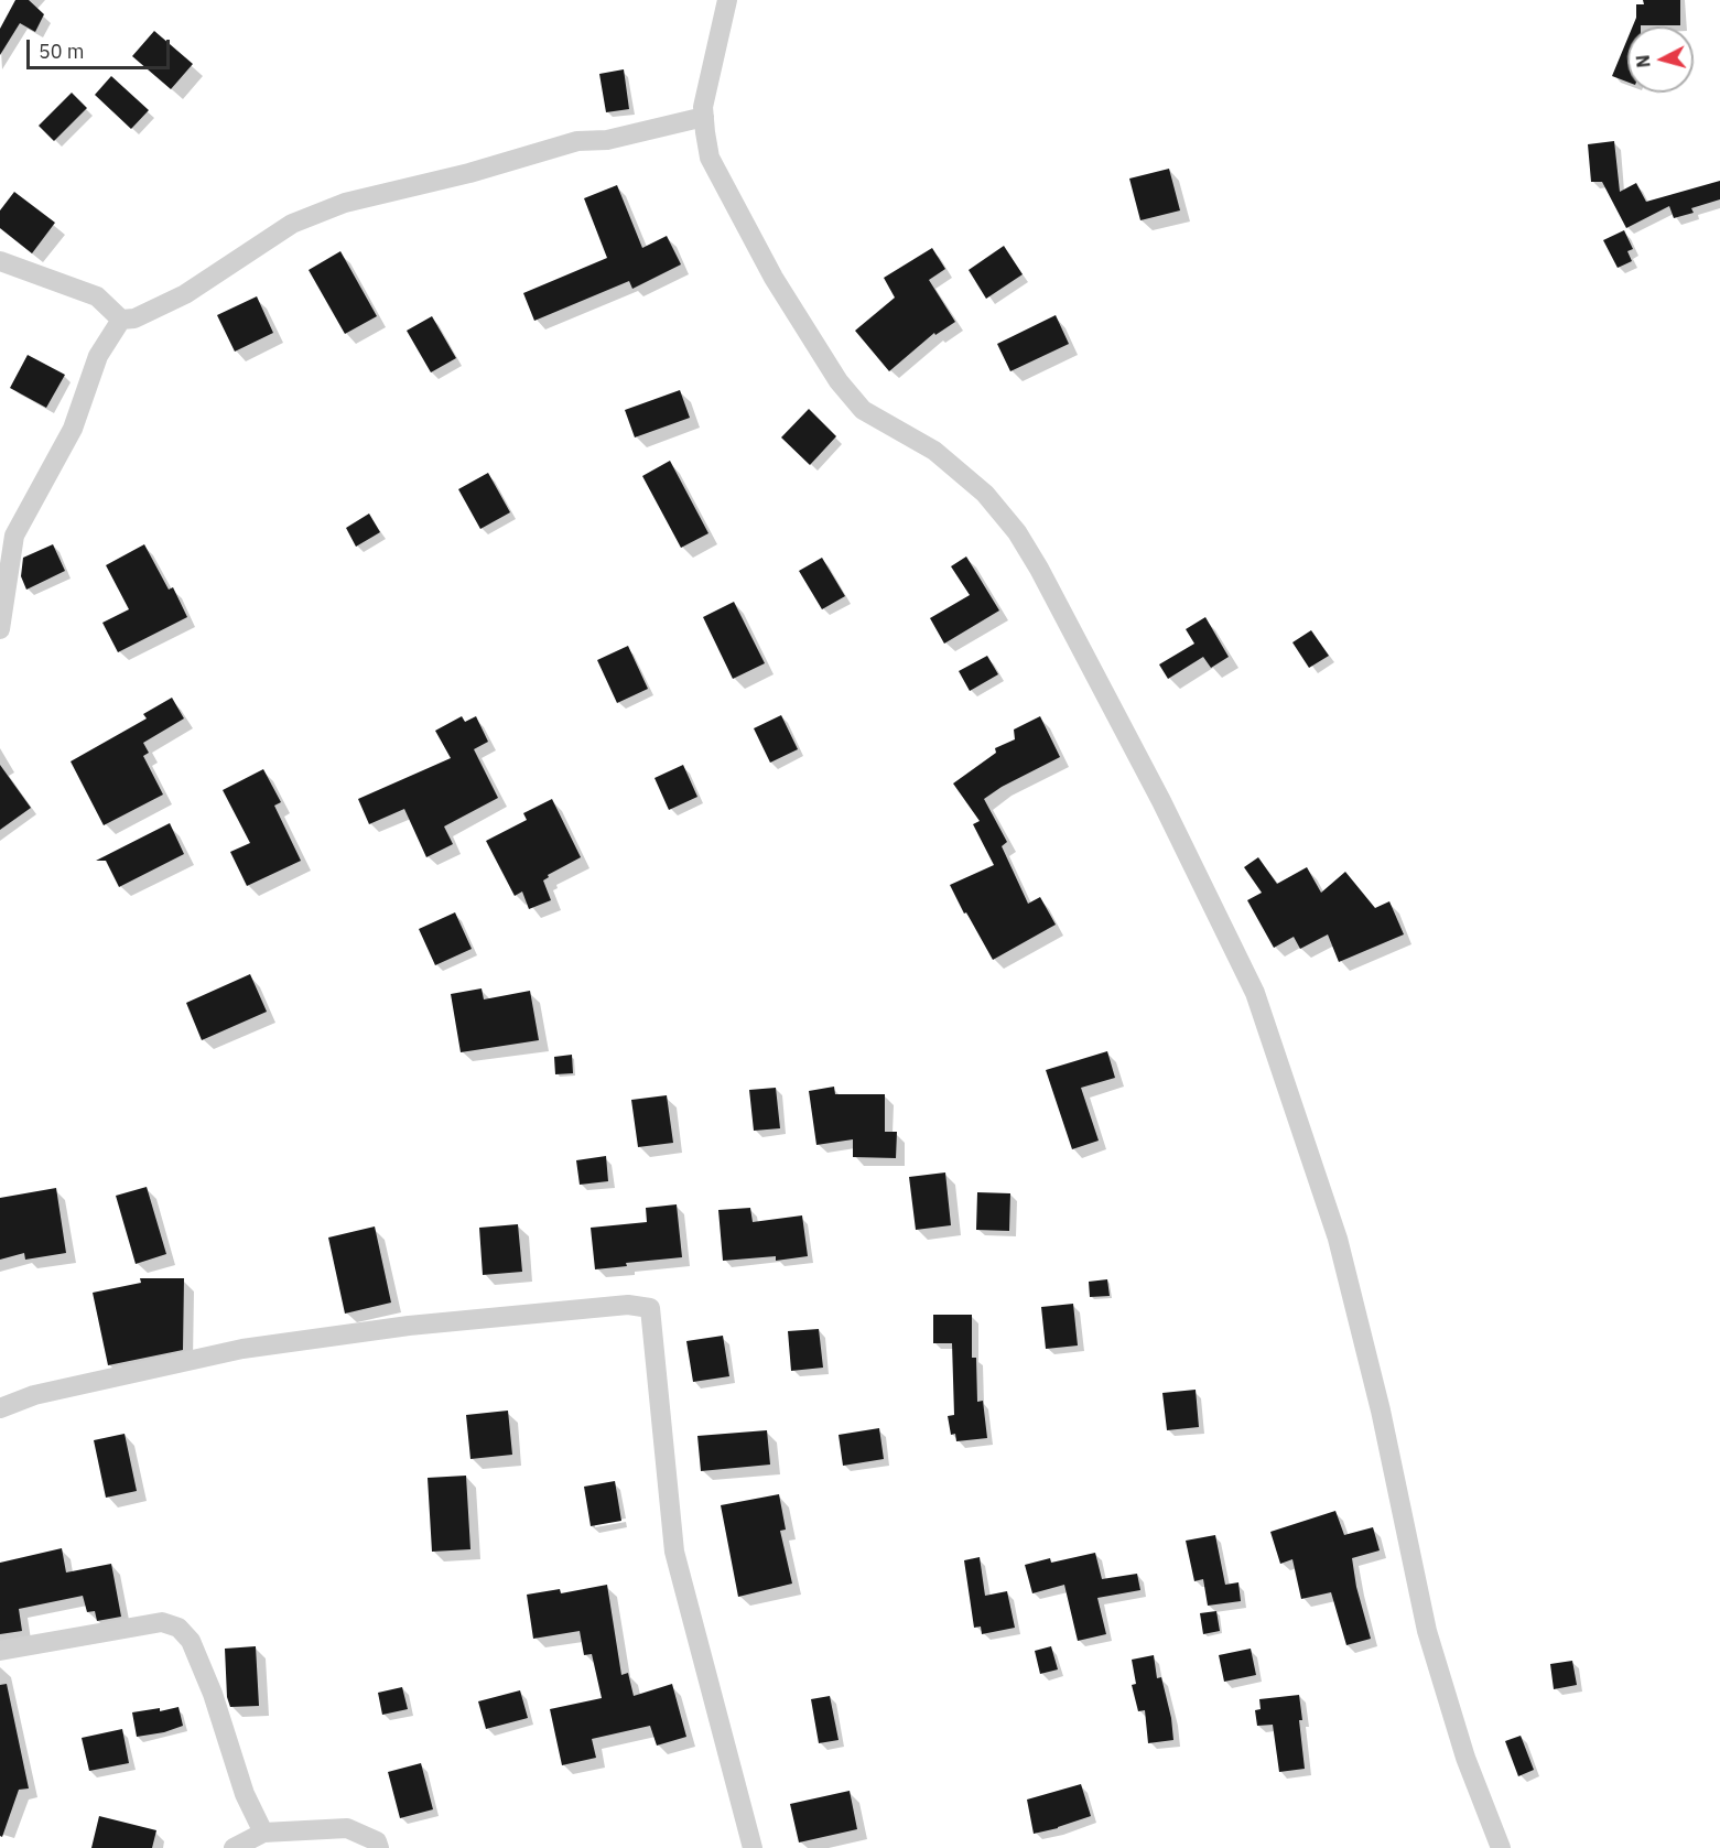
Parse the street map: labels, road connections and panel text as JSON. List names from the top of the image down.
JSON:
{
  "scale_bar": "50 m",
  "north": "left"
}
